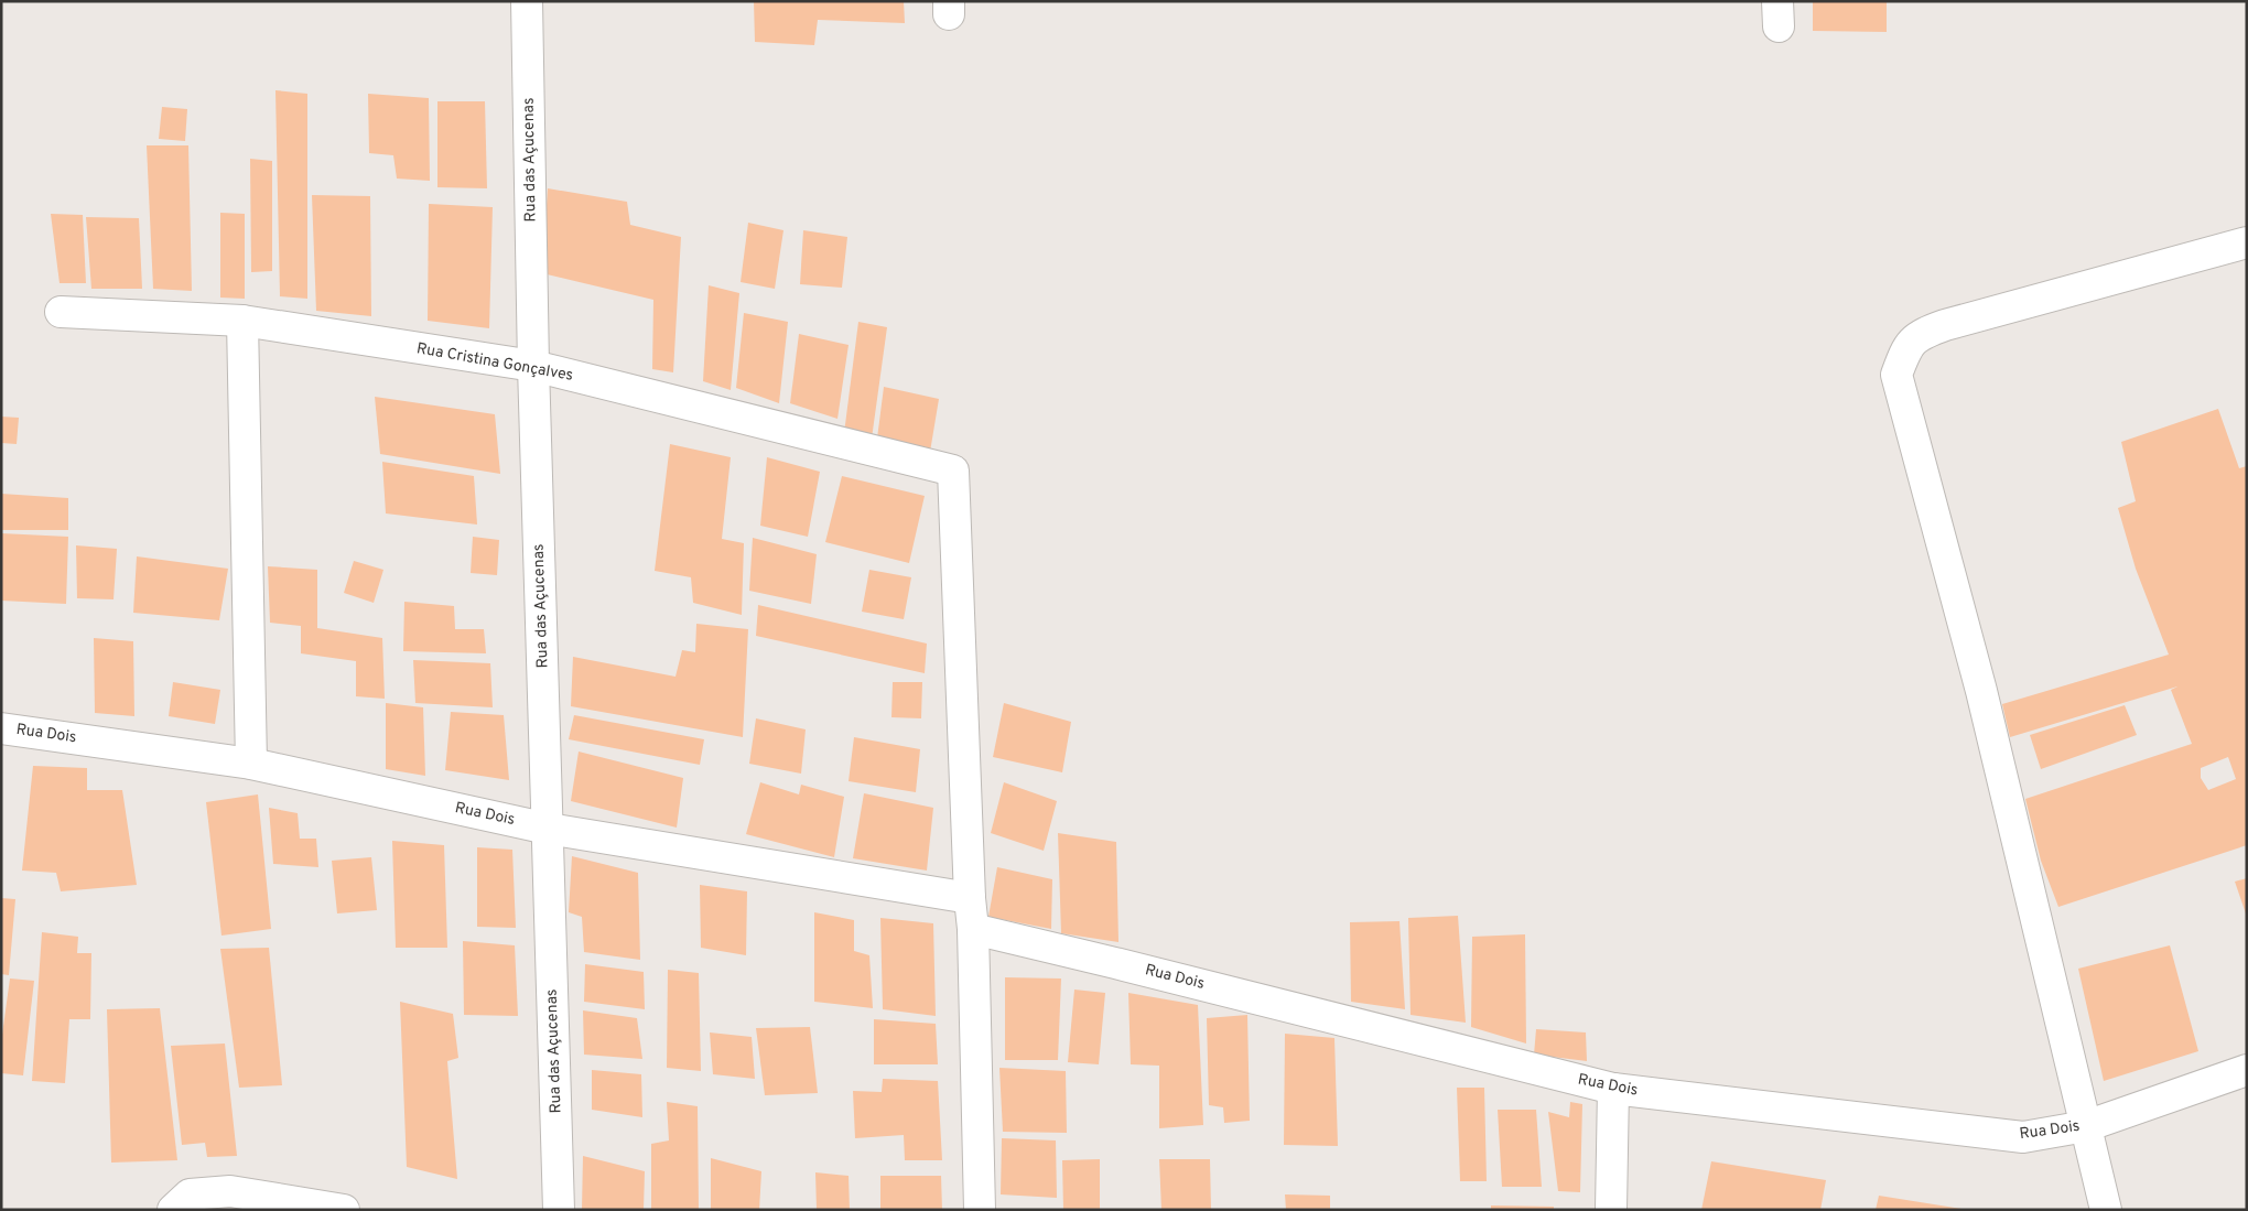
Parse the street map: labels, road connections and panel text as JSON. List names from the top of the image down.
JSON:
{
  "streets": {
    "street": ["Rua das Açucenas", "Rua Cristina Gonçalves", "Rua Dois"]
  },
  "crossings": [
    ["Rua das Açucenas", "Rua Cristina Gonçalves"],
    ["Rua das Açucenas", "Rua Dois"],
    ["Rua Cristina Gonçalves", "Rua Dois"]
  ]
}
